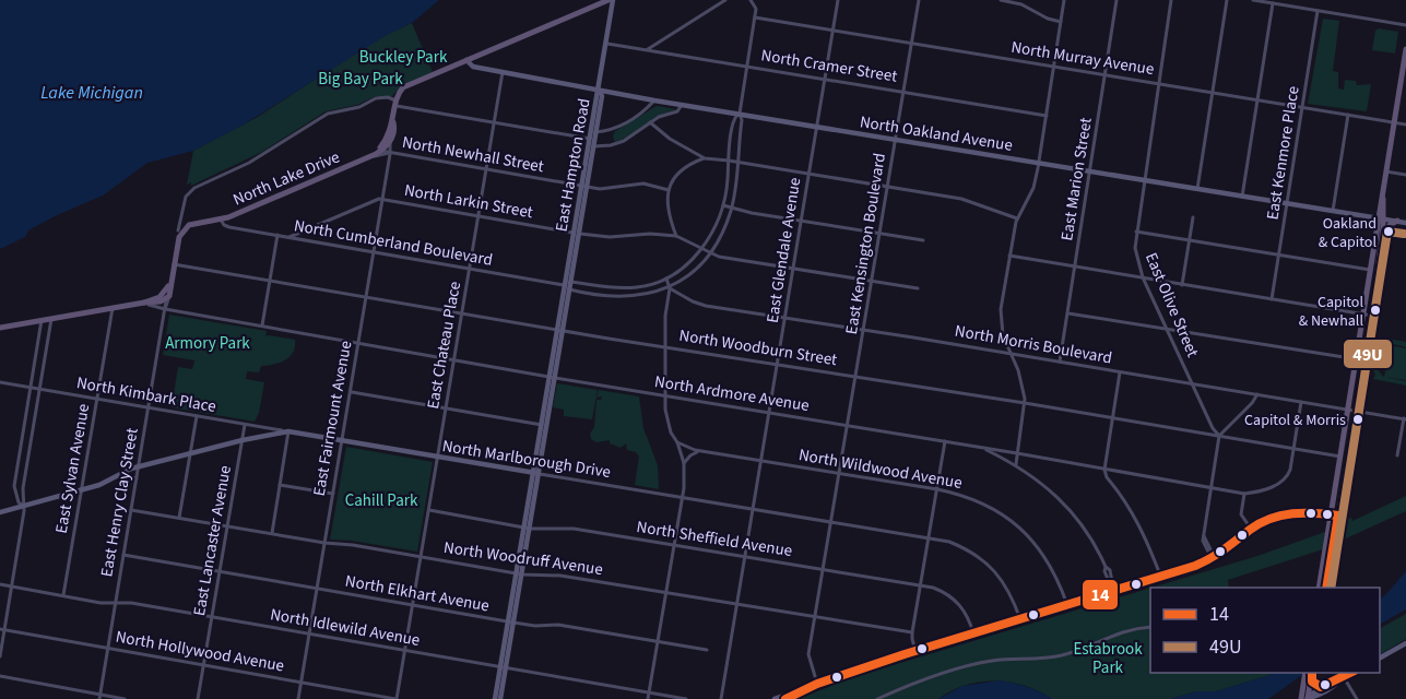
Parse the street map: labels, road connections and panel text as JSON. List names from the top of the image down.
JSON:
{
  "streets": {
    "main road": [
      "North Oakland Avenue",
      "East Hampton Road",
      "North Lake Drive",
      "East Fairmount Avenue",
      "North Marlborough Drive",
      "East Henry Clay Street"
    ],
    "street": [
      "North Murray Avenue",
      "North Cramer Street",
      "East Kenmore Place",
      "North Newhall Street",
      "East Marion Street",
      "North Larkin Street",
      "North Cumberland Boulevard",
      "East Kensington Boulevard",
      "East Glendale Avenue",
      "East Olive Street",
      "North Morris Boulevard",
      "East Chateau Place",
      "North Woodburn Street",
      "North Ardmore Avenue",
      "North Kimbark Place",
      "East Sylvan Avenue",
      "North Wildwood Avenue",
      "North Sheffield Avenue",
      "East Lancaster Avenue",
      "North Woodruff Avenue",
      "North Elkhart Avenue",
      "North Idlewild Avenue",
      "North Hollywood Avenue"
    ]
  },
  "crossings": [
    ["North Murray Avenue", "East Kenmore Place"],
    ["North Murray Avenue", "East Marion Street"],
    ["North Murray Avenue", "East Kensington Boulevard"],
    ["North Murray Avenue", "East Glendale Avenue"],
    ["North Murray Avenue", "East Olive Street"],
    ["North Cramer Street", "East Kensington Boulevard"],
    ["North Cramer Street", "East Glendale Avenue"],
    ["North Oakland Avenue", "East Kenmore Place"],
    ["North Oakland Avenue", "East Hampton Road"],
    ["North Oakland Avenue", "East Marion Street"],
    ["North Oakland Avenue", "North Cumberland Boulevard"],
    ["North Oakland Avenue", "East Kensington Boulevard"],
    ["North Oakland Avenue", "East Glendale Avenue"],
    ["North Oakland Avenue", "East Olive Street"],
    ["North Oakland Avenue", "East Chateau Place"],
    ["North Newhall Street", "East Hampton Road"],
    ["North Newhall Street", "North Lake Drive"],
    ["North Newhall Street", "East Chateau Place"],
    ["North Newhall Street", "East Fairmount Avenue"],
    ["East Hampton Road", "North Larkin Street"],
    ["East Hampton Road", "North Cumberland Boulevard"],
    ["East Hampton Road", "North Woodburn Street"],
    ["East Hampton Road", "North Ardmore Avenue"],
    ["East Hampton Road", "North Marlborough Drive"],
    ["East Hampton Road", "North Sheffield Avenue"],
    ["East Hampton Road", "North Woodruff Avenue"],
    ["East Hampton Road", "North Elkhart Avenue"],
    ["East Hampton Road", "North Idlewild Avenue"],
    ["North Lake Drive", "North Cumberland Boulevard"],
    ["North Lake Drive", "East Henry Clay Street"],
    ["East Marion Street", "North Morris Boulevard"],
    ["North Larkin Street", "North Cumberland Boulevard"],
    ["North Larkin Street", "East Kensington Boulevard"],
    ["North Larkin Street", "East Glendale Avenue"],
    ["North Larkin Street", "East Chateau Place"],
    ["North Larkin Street", "East Fairmount Avenue"],
    ["North Cumberland Boulevard", "North Morris Boulevard"],
    ["North Cumberland Boulevard", "East Chateau Place"],
    ["North Cumberland Boulevard", "East Fairmount Avenue"],
    ["East Kensington Boulevard", "North Morris Boulevard"],
    ["East Kensington Boulevard", "North Woodburn Street"],
    ["East Kensington Boulevard", "North Ardmore Avenue"],
    ["East Kensington Boulevard", "North Marlborough Drive"],
    ["East Kensington Boulevard", "North Wildwood Avenue"],
    ["East Kensington Boulevard", "North Sheffield Avenue"],
    ["East Kensington Boulevard", "North Woodruff Avenue"],
    ["East Glendale Avenue", "North Morris Boulevard"],
    ["East Glendale Avenue", "North Woodburn Street"],
    ["East Glendale Avenue", "North Ardmore Avenue"],
    ["East Glendale Avenue", "North Marlborough Drive"],
    ["East Glendale Avenue", "North Wildwood Avenue"],
    ["East Glendale Avenue", "North Sheffield Avenue"],
    ["East Glendale Avenue", "North Woodruff Avenue"],
    ["East Olive Street", "North Morris Boulevard"],
    ["East Olive Street", "North Woodburn Street"],
    ["East Chateau Place", "North Woodburn Street"],
    ["East Chateau Place", "North Ardmore Avenue"],
    ["East Chateau Place", "North Marlborough Drive"],
    ["East Chateau Place", "North Sheffield Avenue"],
    ["East Chateau Place", "North Woodruff Avenue"],
    ["East Chateau Place", "North Elkhart Avenue"],
    ["East Chateau Place", "North Idlewild Avenue"],
    ["East Chateau Place", "North Hollywood Avenue"],
    ["North Woodburn Street", "North Ardmore Avenue"],
    ["North Woodburn Street", "East Fairmount Avenue"],
    ["North Woodburn Street", "East Henry Clay Street"],
    ["North Ardmore Avenue", "East Fairmount Avenue"],
    ["North Ardmore Avenue", "East Henry Clay Street"],
    ["North Kimbark Place", "North Marlborough Drive"],
    ["North Kimbark Place", "East Sylvan Avenue"],
    ["North Kimbark Place", "East Henry Clay Street"],
    ["North Kimbark Place", "East Lancaster Avenue"],
    ["East Fairmount Avenue", "North Marlborough Drive"],
    ["East Fairmount Avenue", "East Henry Clay Street"],
    ["East Fairmount Avenue", "North Woodruff Avenue"],
    ["East Fairmount Avenue", "North Elkhart Avenue"],
    ["East Fairmount Avenue", "North Idlewild Avenue"],
    ["East Fairmount Avenue", "North Hollywood Avenue"],
    ["North Marlborough Drive", "East Sylvan Avenue"],
    ["North Marlborough Drive", "East Henry Clay Street"],
    ["North Marlborough Drive", "East Lancaster Avenue"],
    ["East Sylvan Avenue", "North Idlewild Avenue"],
    ["East Henry Clay Street", "North Woodruff Avenue"],
    ["East Henry Clay Street", "North Elkhart Avenue"],
    ["East Henry Clay Street", "North Idlewild Avenue"],
    ["East Henry Clay Street", "North Hollywood Avenue"],
    ["East Lancaster Avenue", "North Woodruff Avenue"],
    ["East Lancaster Avenue", "North Elkhart Avenue"],
    ["East Lancaster Avenue", "North Idlewild Avenue"],
    ["East Lancaster Avenue", "North Hollywood Avenue"]
  ],
  "water": ["Lake Michigan"],
  "parks": [
    "Buckley Park",
    "Big Bay Park",
    "Armory Park",
    "Cahill Park",
    "Estabrook Park"
  ],
  "places": ["Oakland & Capitol", "Capitol & Newhall", "Capitol & Morris"],
  "lines": ["transit line 49U", "transit line 14"],
  "legend": ["14", "49U"]
}
